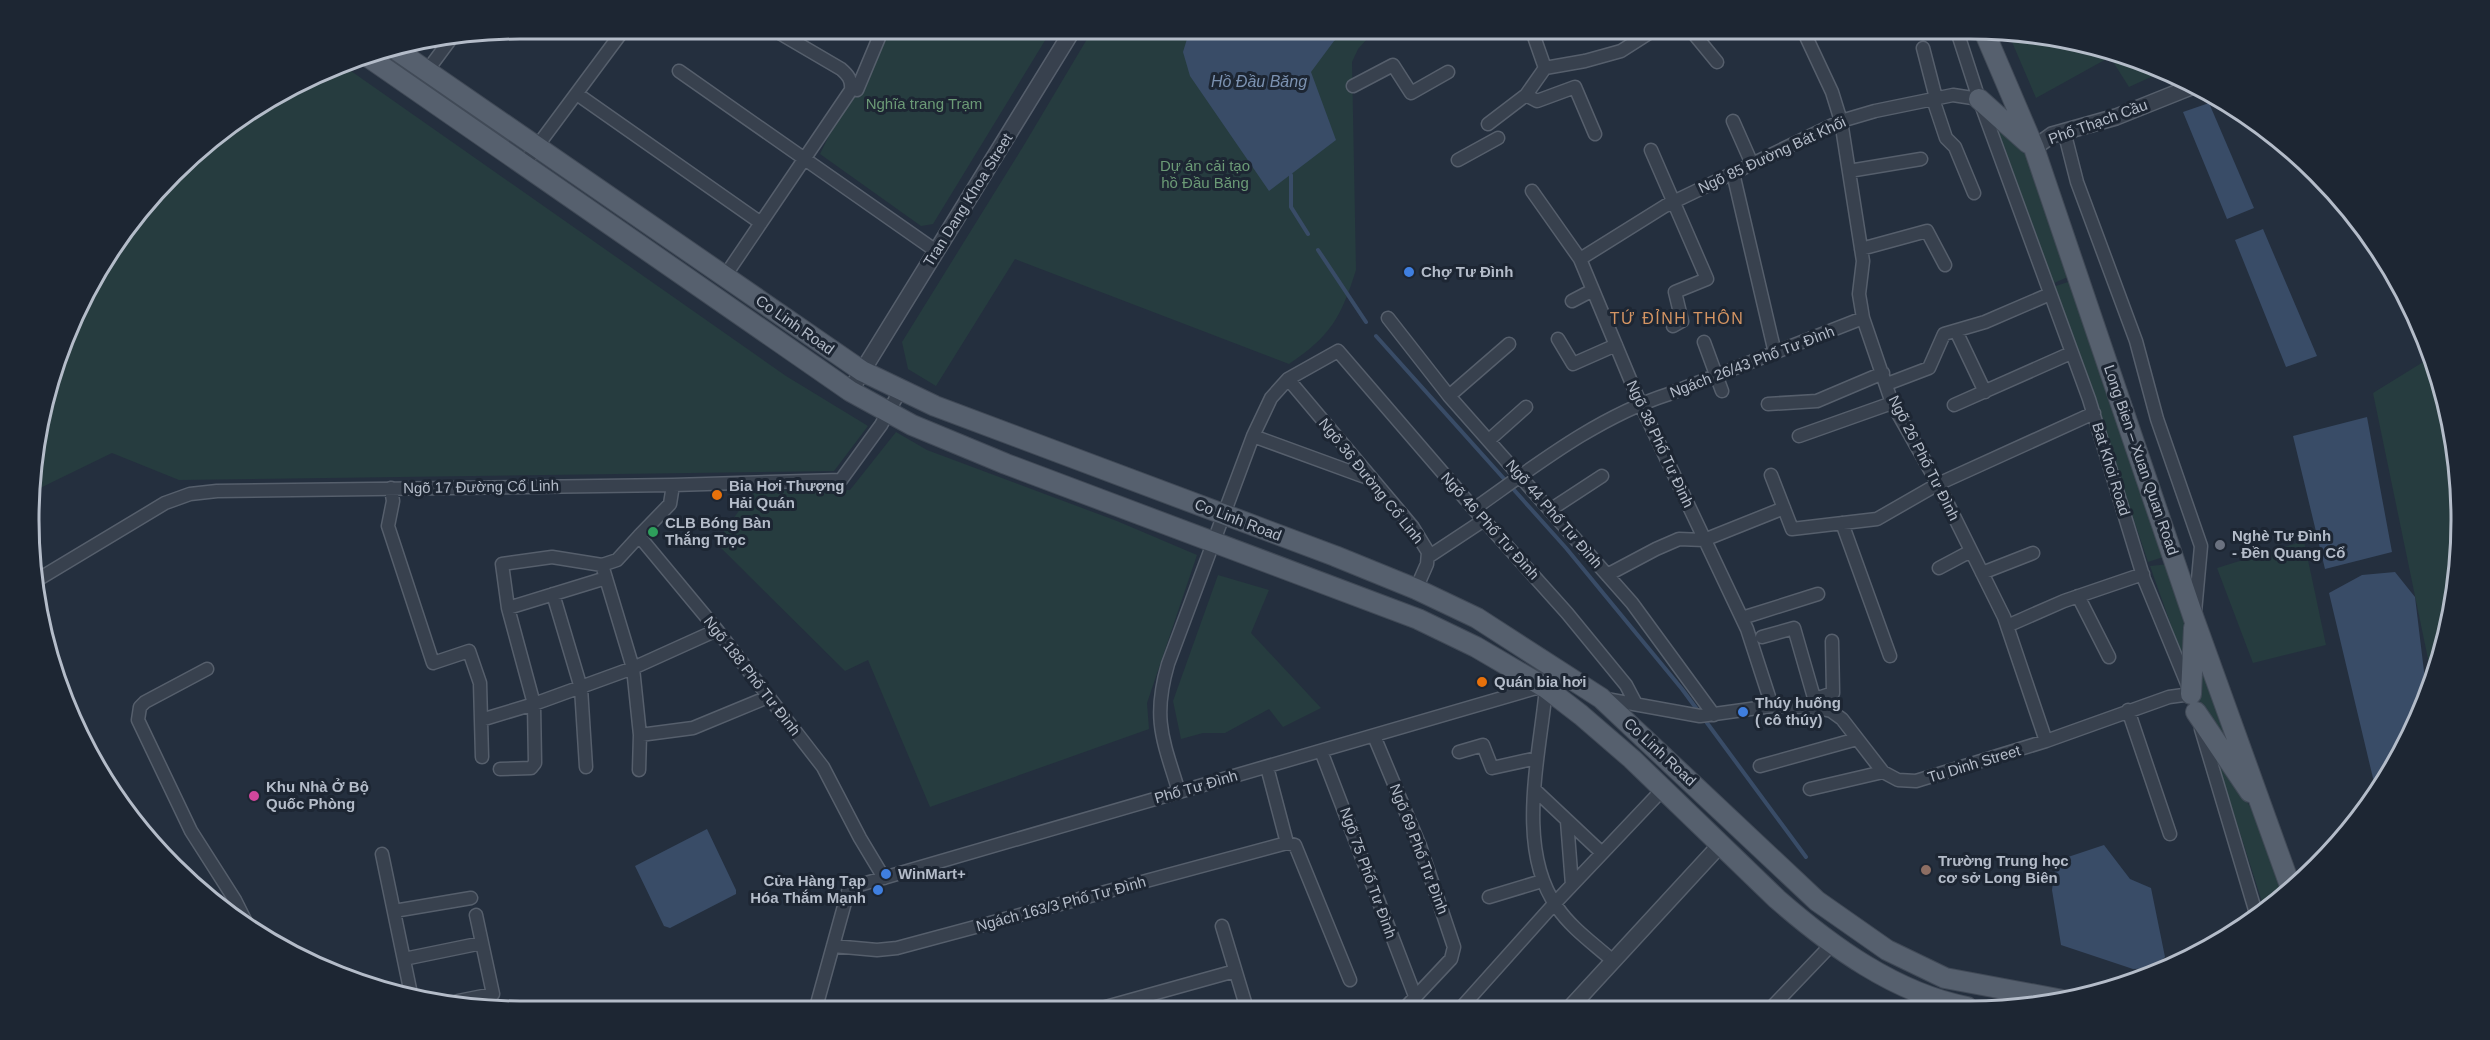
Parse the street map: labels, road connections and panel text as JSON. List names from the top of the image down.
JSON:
{
  "streets": {
    "main road": ["Co Linh Road", "Long Bien – Xuan Quan Road"],
    "street": [
      "Phố Thạch Cầu",
      "Ngõ 85 Đường Bát Khối",
      "Tran Dang Khoa Street",
      "Ngách 26/43 Phố Tư Đình",
      "Ngõ 38 Phố Tư Đình",
      "Ngõ 26 Phố Tư Đình",
      "Bat Khoi Road",
      "Ngõ 36 Đường Cổ Linh",
      "Ngõ 17 Đường Cổ Linh",
      "Ngõ 44 Phố Tư Đình",
      "Ngõ 46 Phố Tư Đình",
      "Ngõ 188 Phố Tư Đình",
      "Tu Dinh Street",
      "Phố Tư Đình",
      "Ngõ 69 Phố Tư Đình",
      "Ngõ 75 Phố Tư Đình",
      "Ngách 163/3 Phố Tư Đình"
    ]
  },
  "crossings": [
    ["Phố Thạch Cầu", "Long Bien – Xuan Quan Road"],
    ["Ngõ 85 Đường Bát Khối", "Ngõ 38 Phố Tư Đình"],
    ["Ngõ 85 Đường Bát Khối", "Ngõ 26 Phố Tư Đình"],
    ["Ngõ 85 Đường Bát Khối", "Bat Khoi Road"],
    ["Tran Dang Khoa Street", "Co Linh Road"],
    ["Co Linh Road", "Ngõ 36 Đường Cổ Linh"],
    ["Co Linh Road", "Ngõ 17 Đường Cổ Linh"],
    ["Co Linh Road", "Phố Tư Đình"],
    ["Ngách 26/43 Phố Tư Đình", "Ngõ 38 Phố Tư Đình"],
    ["Ngách 26/43 Phố Tư Đình", "Ngõ 26 Phố Tư Đình"],
    ["Ngách 26/43 Phố Tư Đình", "Ngõ 44 Phố Tư Đình"],
    ["Ngách 26/43 Phố Tư Đình", "Ngõ 46 Phố Tư Đình"],
    ["Ngõ 26 Phố Tư Đình", "Tu Dinh Street"],
    ["Bat Khoi Road", "Tu Dinh Street"],
    ["Ngõ 36 Đường Cổ Linh", "Ngõ 46 Phố Tư Đình"],
    ["Ngõ 188 Phố Tư Đình", "Phố Tư Đình"],
    ["Phố Tư Đình", "Ngõ 69 Phố Tư Đình"],
    ["Phố Tư Đình", "Ngõ 75 Phố Tư Đình"],
    ["Phố Tư Đình", "Ngách 163/3 Phố Tư Đình"],
    ["Ngõ 69 Phố Tư Đình", "Ngõ 75 Phố Tư Đình"]
  ],
  "districts": ["TỨ ĐỈNH THÔN"],
  "water": ["Hồ Đầu Băng"],
  "parks": ["Nghĩa trang Trạm", "Dự án cải tạo hồ Đầu Băng"],
  "places": [
    "Chợ Tư Đình",
    "Bia Hơi Thượng Hải Quán",
    "CLB Bóng Bàn Thắng Trọc",
    "Nghè Tư Đình - Đền Quang Cổ",
    "Quán bia hơi",
    "Thúy huống ( cô thúy)",
    "Khu Nhà Ở Bộ Quốc Phòng",
    "Trường Trung học cơ sở Long Biên",
    "WinMart+",
    "Cửa Hàng Tạp Hóa Thắm Mạnh"
  ]
}
